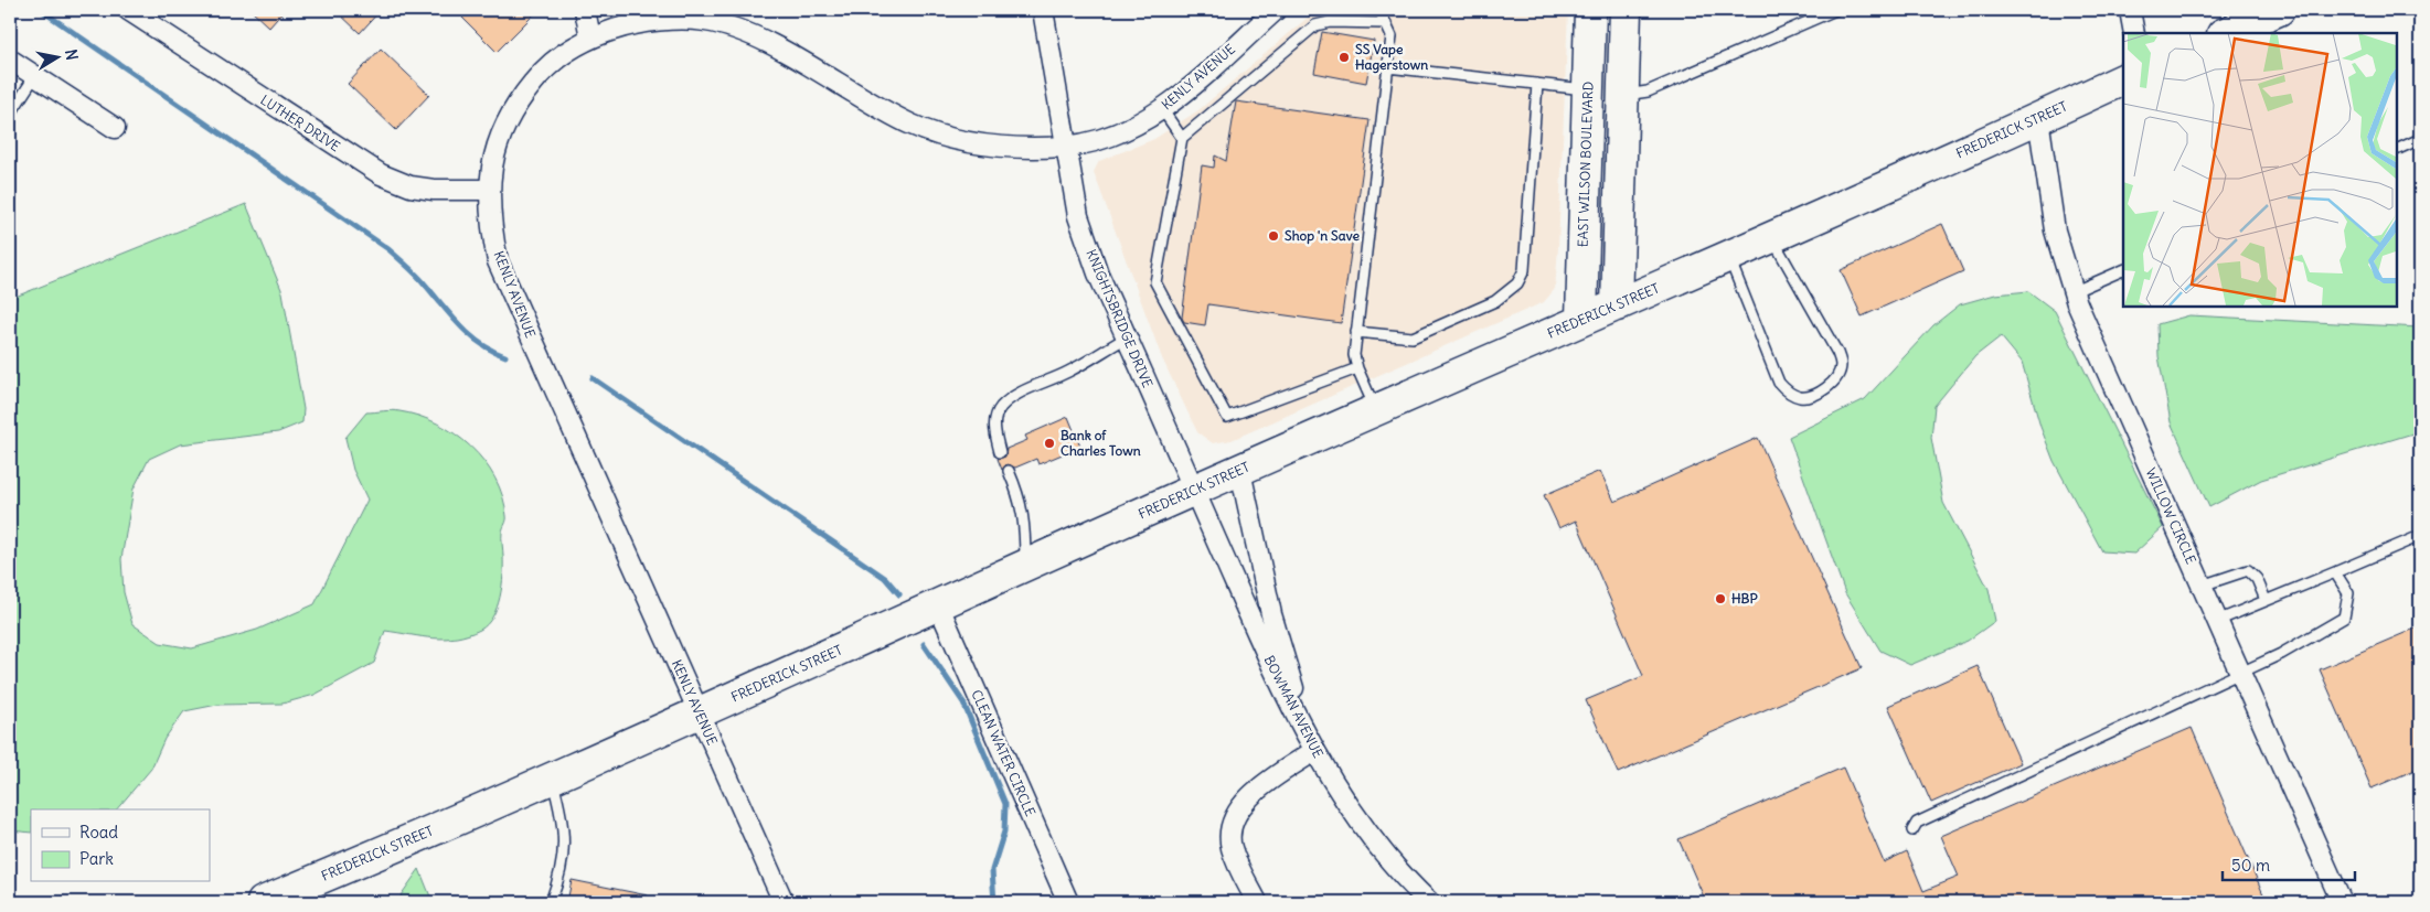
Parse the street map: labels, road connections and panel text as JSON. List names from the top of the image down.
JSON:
{
  "streets": {
    "main road": ["FREDERICK STREET", "EAST WILSON BOULEVARD"],
    "street": [
      "KENLY AVENUE",
      "LUTHER DRIVE",
      "KNIGHTSBRIDGE DRIVE",
      "WILLOW CIRCLE",
      "BOWMAN AVENUE",
      "CLEAN WATER CIRCLE"
    ]
  },
  "crossings": [
    ["KENLY AVENUE", "LUTHER DRIVE"],
    ["KENLY AVENUE", "FREDERICK STREET"],
    ["KENLY AVENUE", "KNIGHTSBRIDGE DRIVE"],
    ["FREDERICK STREET", "EAST WILSON BOULEVARD"],
    ["FREDERICK STREET", "KNIGHTSBRIDGE DRIVE"],
    ["FREDERICK STREET", "WILLOW CIRCLE"],
    ["FREDERICK STREET", "BOWMAN AVENUE"],
    ["FREDERICK STREET", "CLEAN WATER CIRCLE"],
    ["KNIGHTSBRIDGE DRIVE", "BOWMAN AVENUE"]
  ],
  "places": [
    "SS Vape Hagerstown",
    "Shop 'n Save",
    "Bank of Charles Town",
    "HBP"
  ],
  "legend": ["Road", "Park"],
  "scale_bar": "50 m",
  "north": "right"
}
